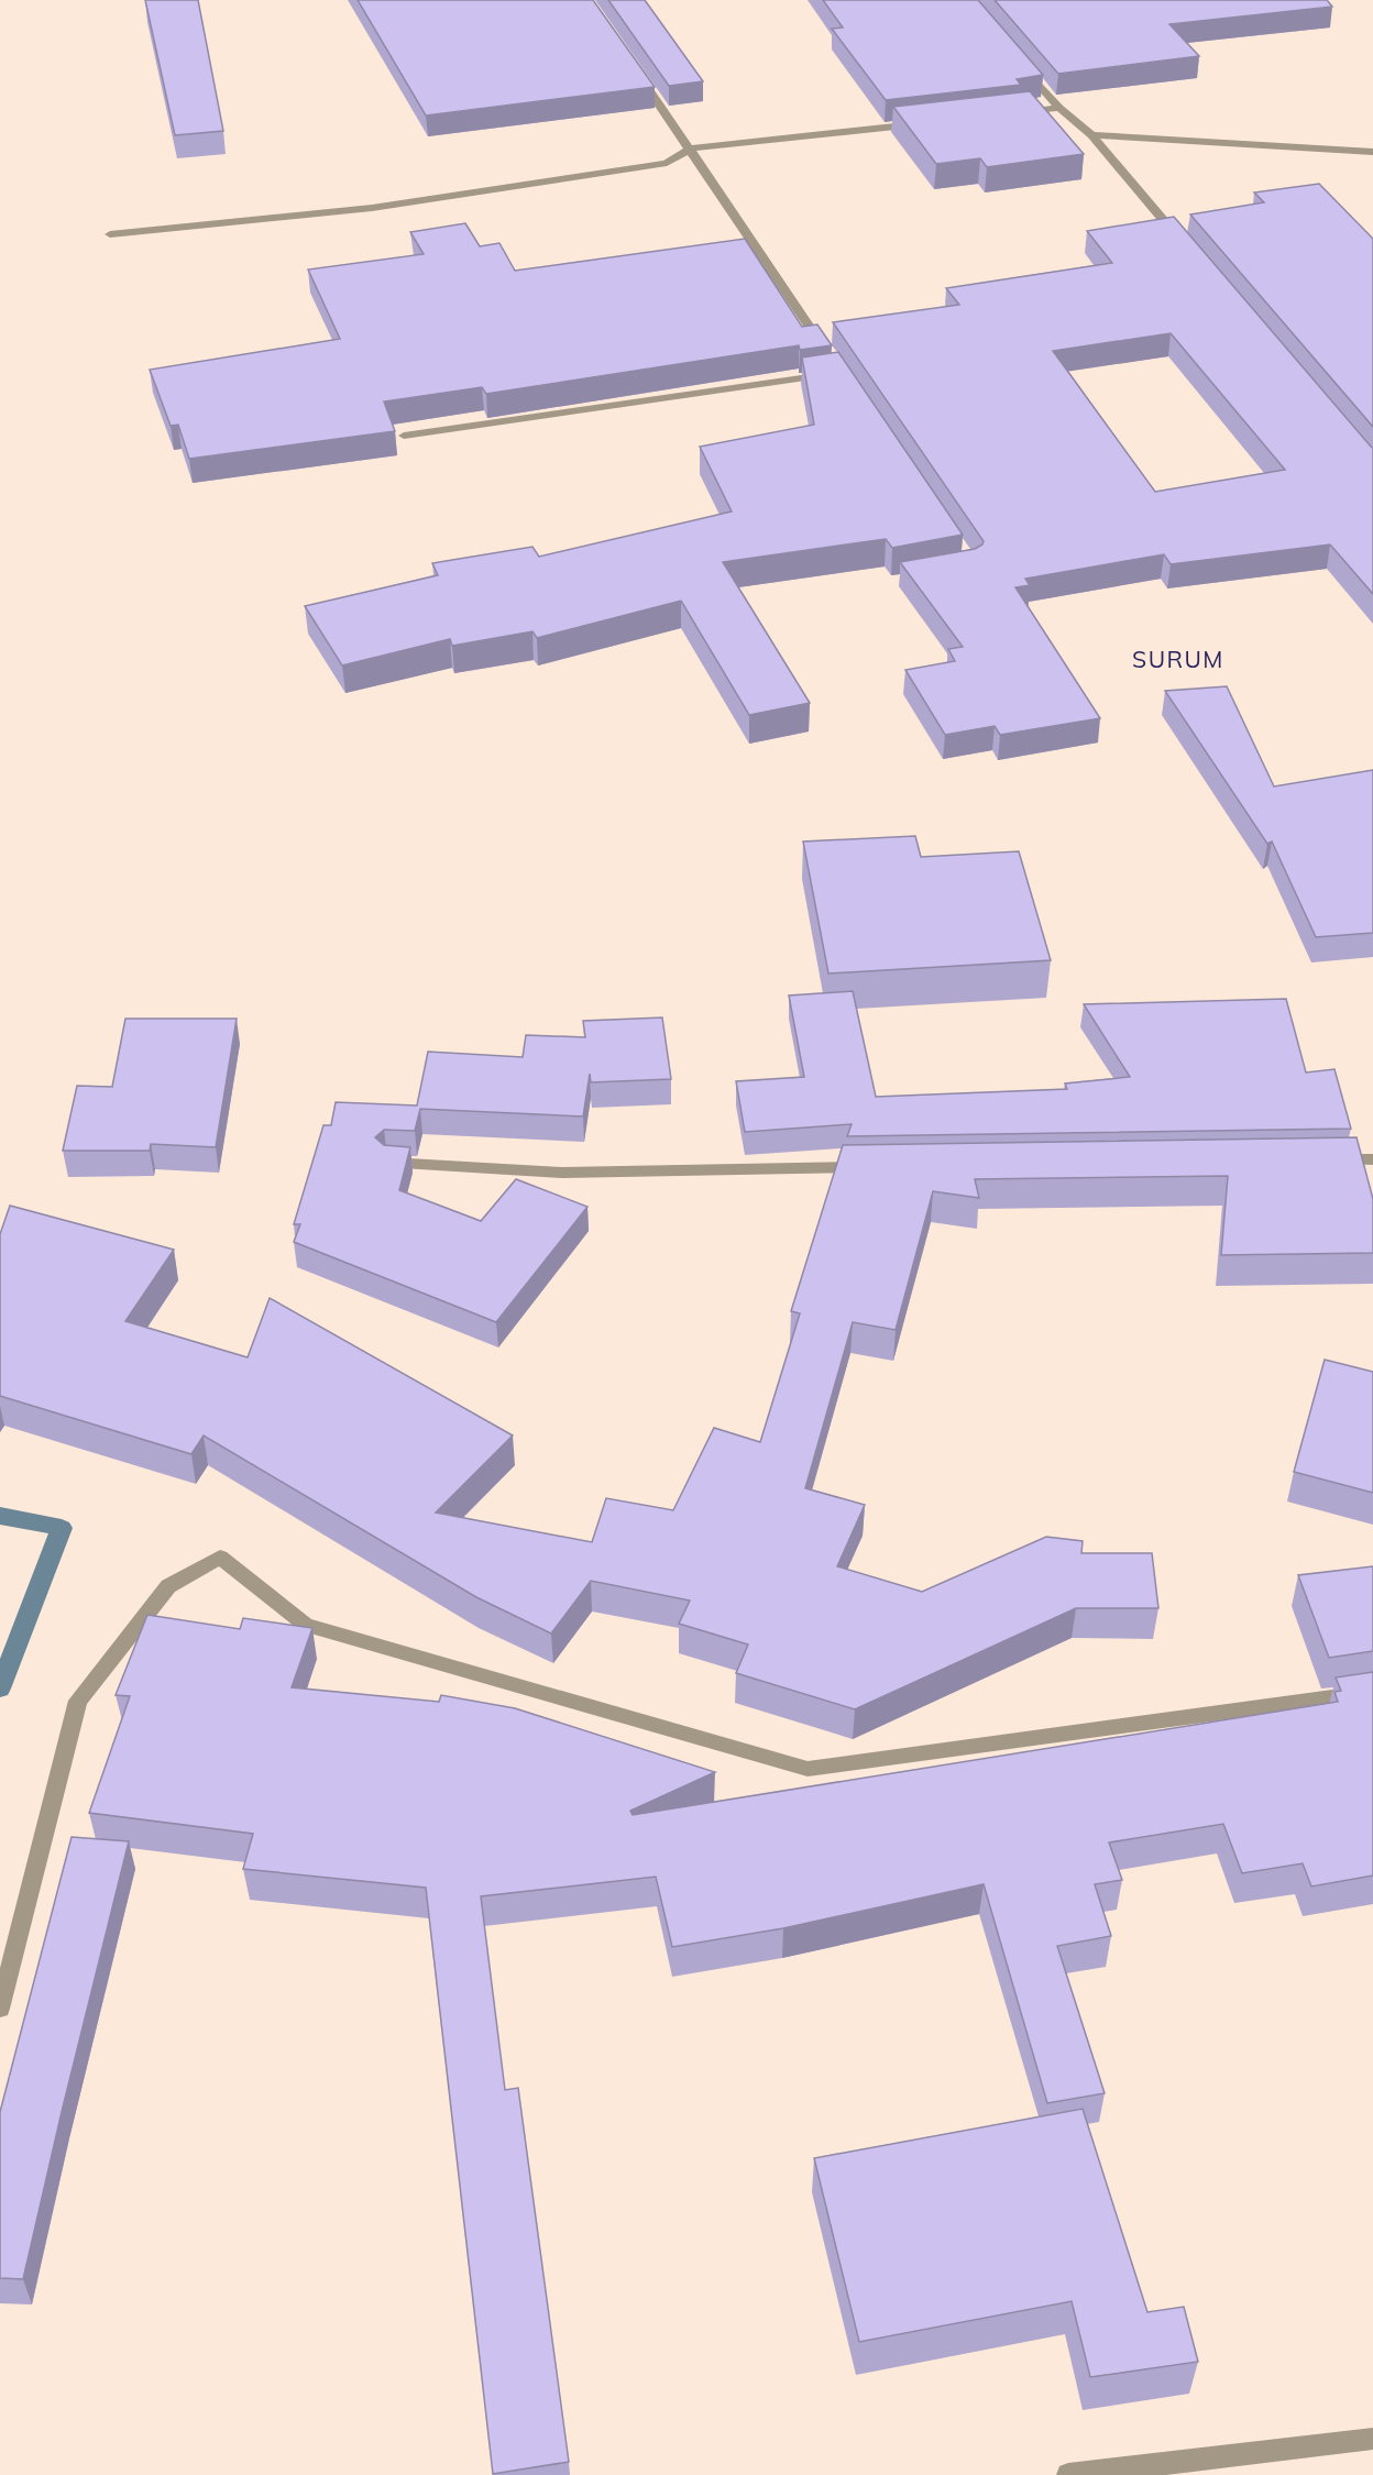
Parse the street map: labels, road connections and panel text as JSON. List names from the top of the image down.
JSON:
{
  "districts": ["SURUM"]
}
